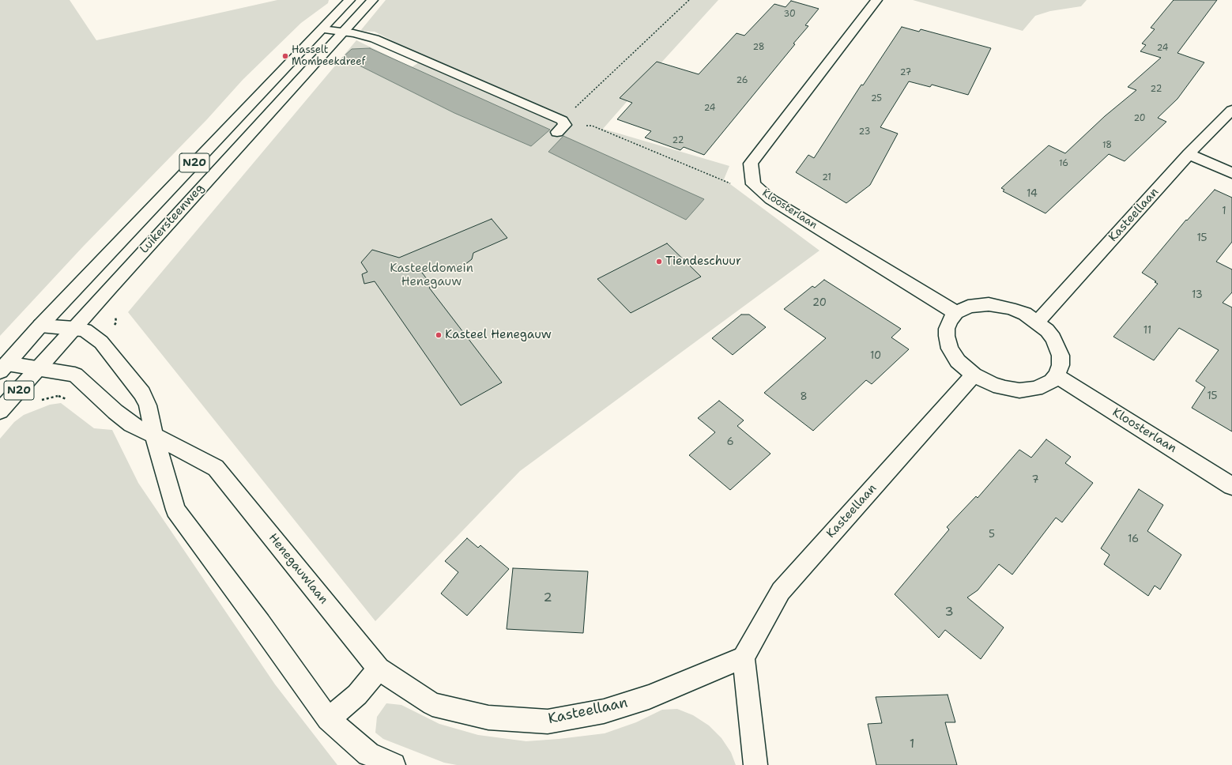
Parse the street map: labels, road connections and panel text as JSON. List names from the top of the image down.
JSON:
{
  "streets": {
    "street": [
      "N20",
      "Kloosterlaan",
      "Kasteellaan",
      "Luikersteenweg",
      "Henegauwlaan"
    ]
  },
  "crossings": [
    ["Kloosterlaan", "Kasteellaan"],
    ["Kasteellaan", "Henegauwlaan"],
    ["Luikersteenweg", "Henegauwlaan"]
  ],
  "parks": ["Kasteeldomein Henegauw"],
  "places": ["Hasselt Mombeekdreef", "Tiendeschuur", "Kasteel Henegauw"],
  "house_numbers": [
    "30",
    "28",
    "24",
    "27",
    "26",
    "22",
    "25",
    "24",
    "20",
    "23",
    "22",
    "18",
    "16",
    "21",
    "14",
    "1",
    "15",
    "13",
    "20",
    "11",
    "10",
    "15",
    "8",
    "6",
    "7",
    "5",
    "16",
    "2",
    "3",
    "1"
  ]
}
